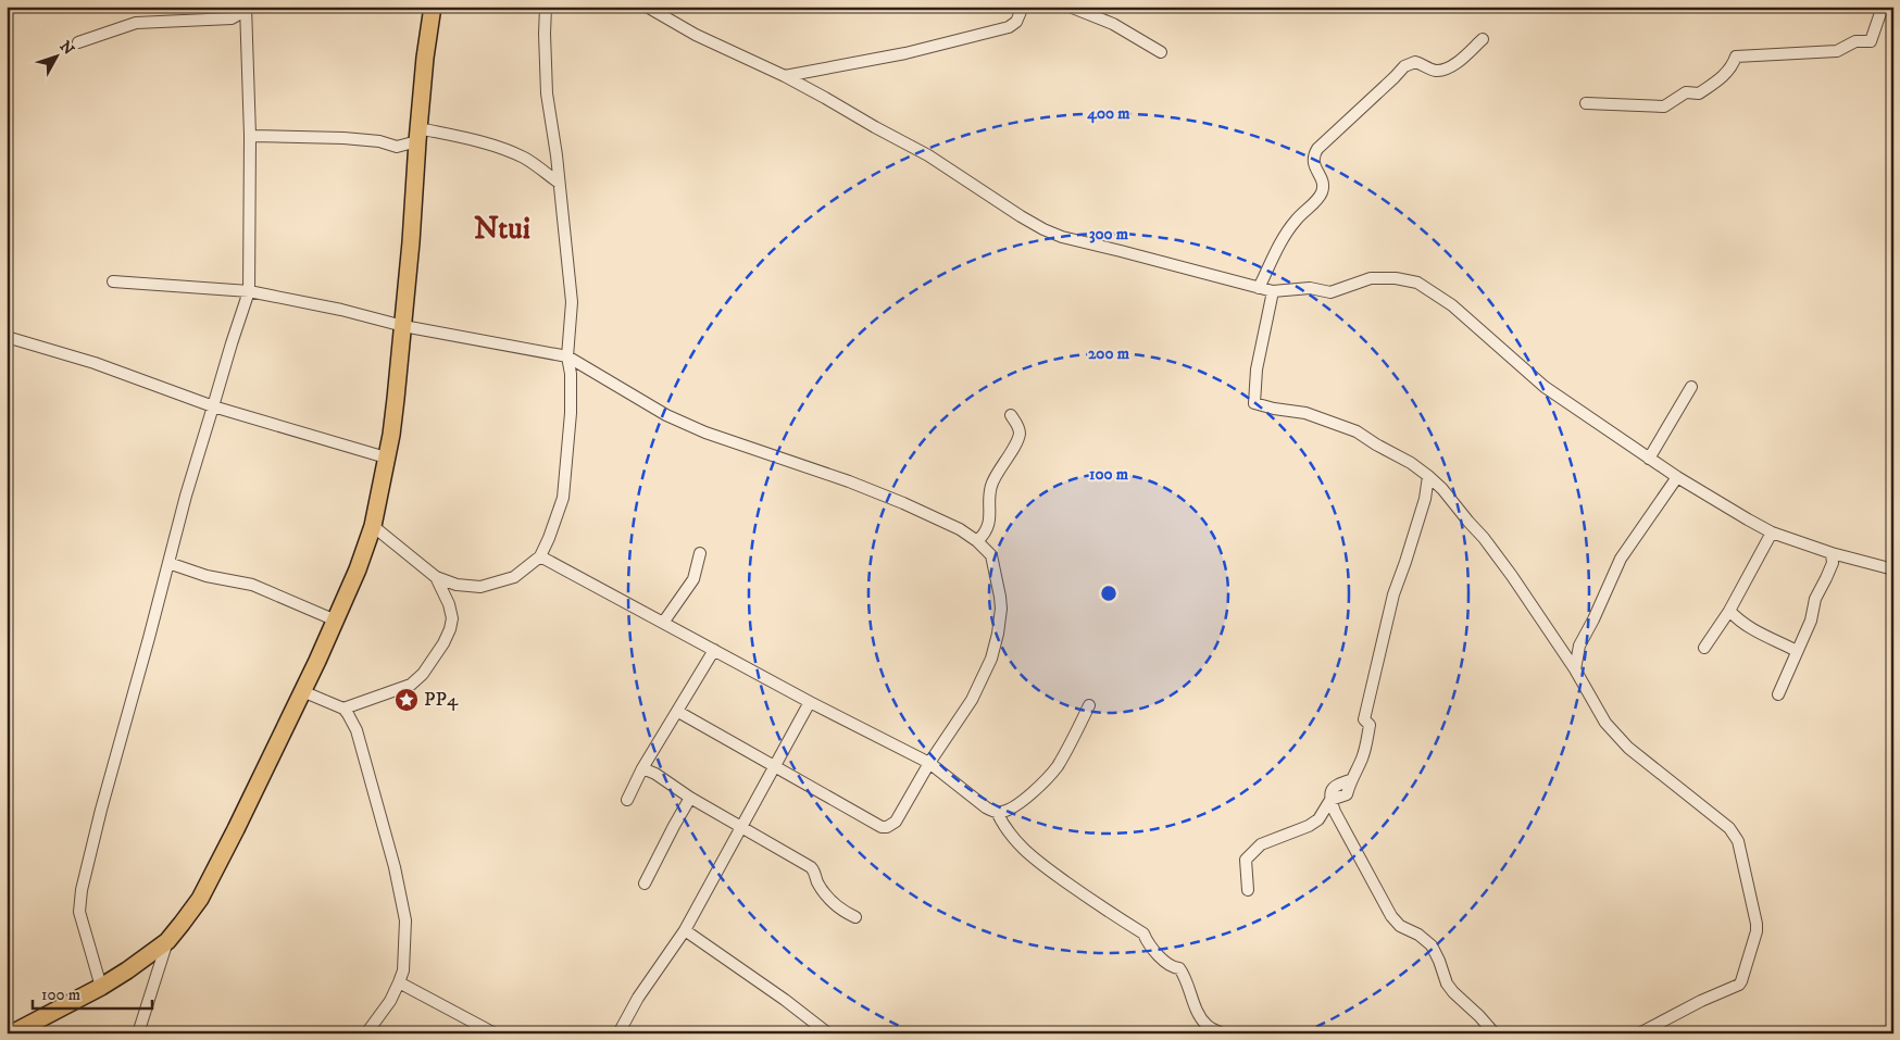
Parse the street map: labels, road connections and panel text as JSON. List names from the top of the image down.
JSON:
{
  "districts": ["Ntui"],
  "places": {
    "place": ["PP4"]
  },
  "scale_bar": "100 m",
  "north": "top right",
  "rings": [
    "400 m",
    "300 m",
    "200 m",
    "100 m"
  ]
}
